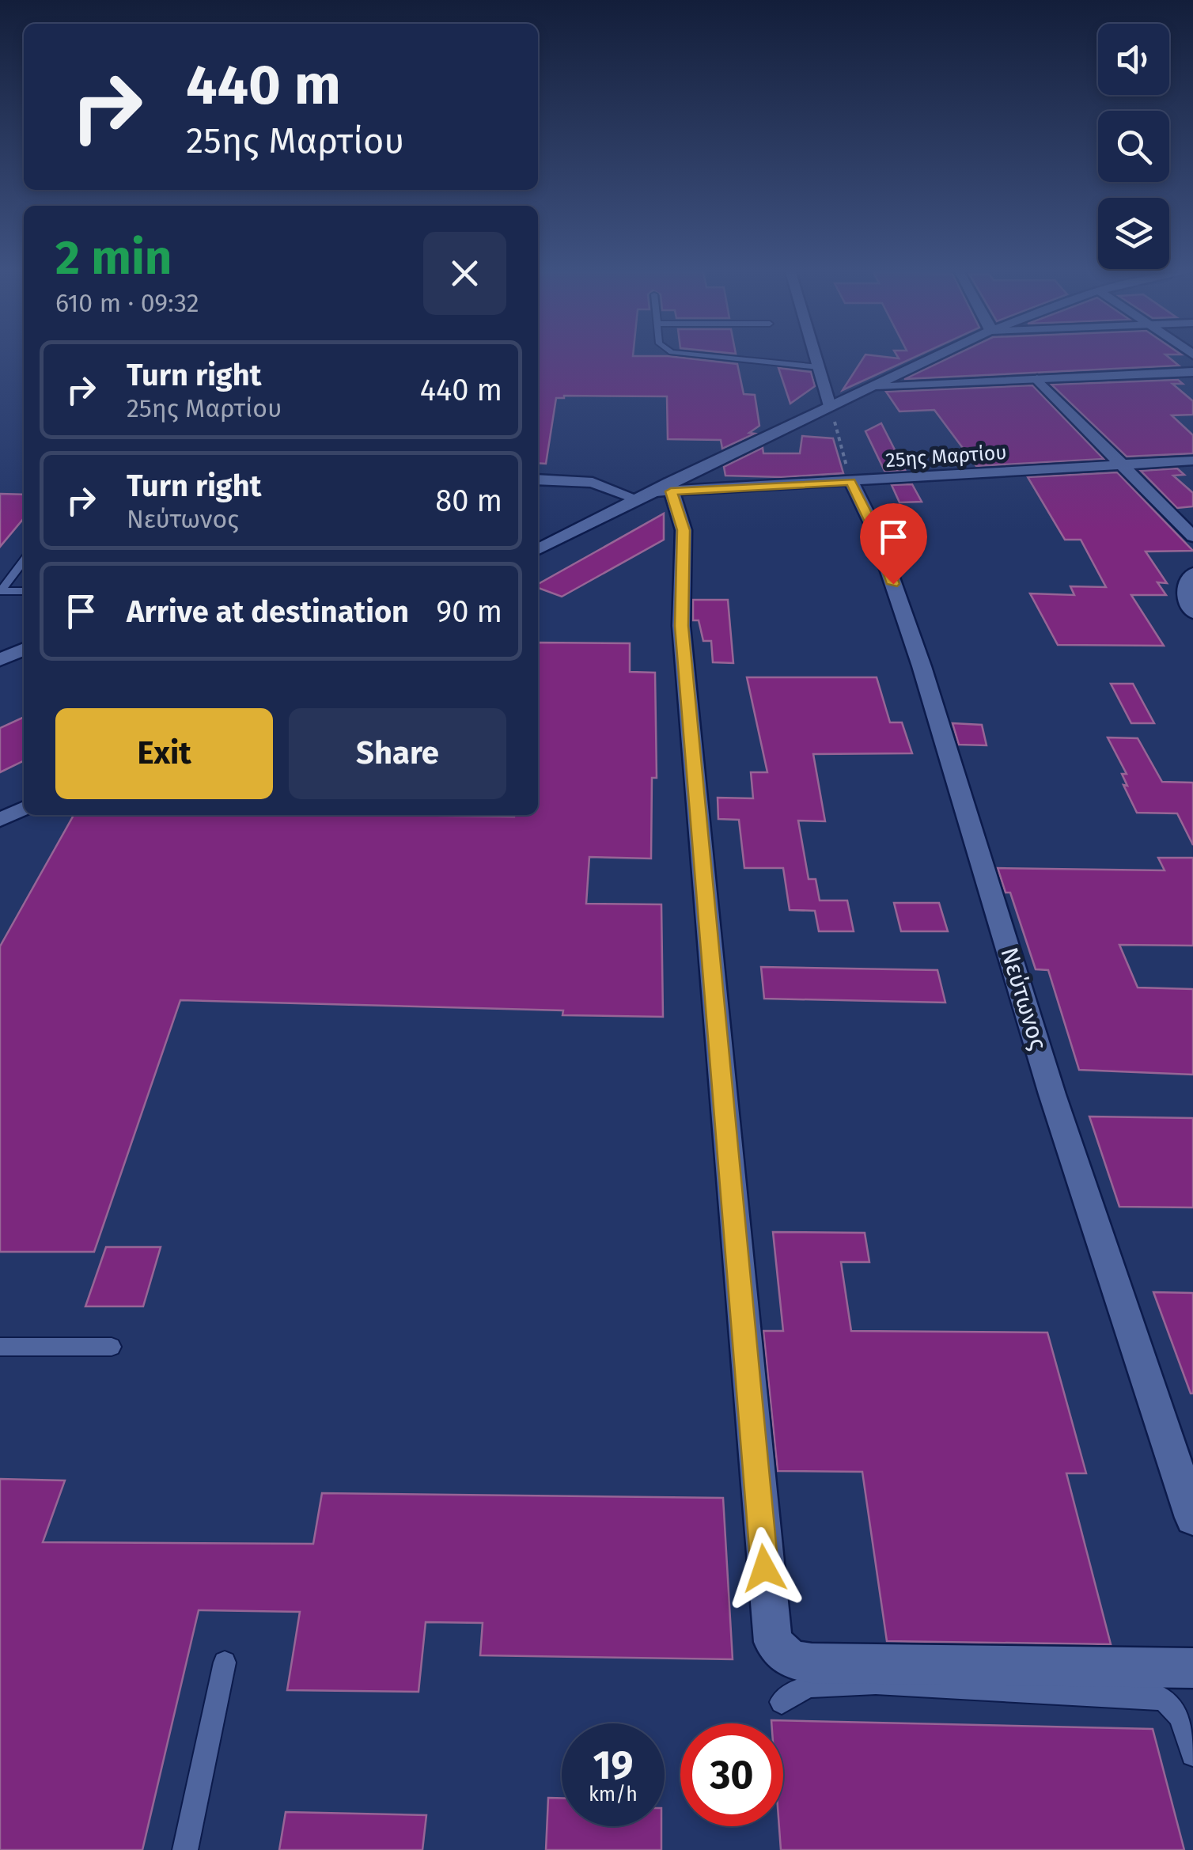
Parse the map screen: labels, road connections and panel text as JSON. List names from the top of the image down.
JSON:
{
  "streets": {
    "street": ["25ης Μαρτίου", "Νεύτωνος"]
  },
  "crossings": [
    ["25ης Μαρτίου", "Νεύτωνος"]
  ],
  "page": {
    "turn": ["440 m", "25ης Μαρτίου"],
    "heading": ["2 min", "610 m · 09:32"],
    "list": [
      {
        "name": "Turn right",
        "note": "25ης Μαρτίου",
        "value": "440 m"
      },
      {
        "name": "Turn right",
        "note": "Νεύτωνος",
        "value": "80 m"
      },
      {
        "name": "Arrive at destination",
        "value": "90 m"
      }
    ],
    "buttons": ["Exit", "Share"],
    "speed": "19 km/h",
    "limit": "30"
  }
}
